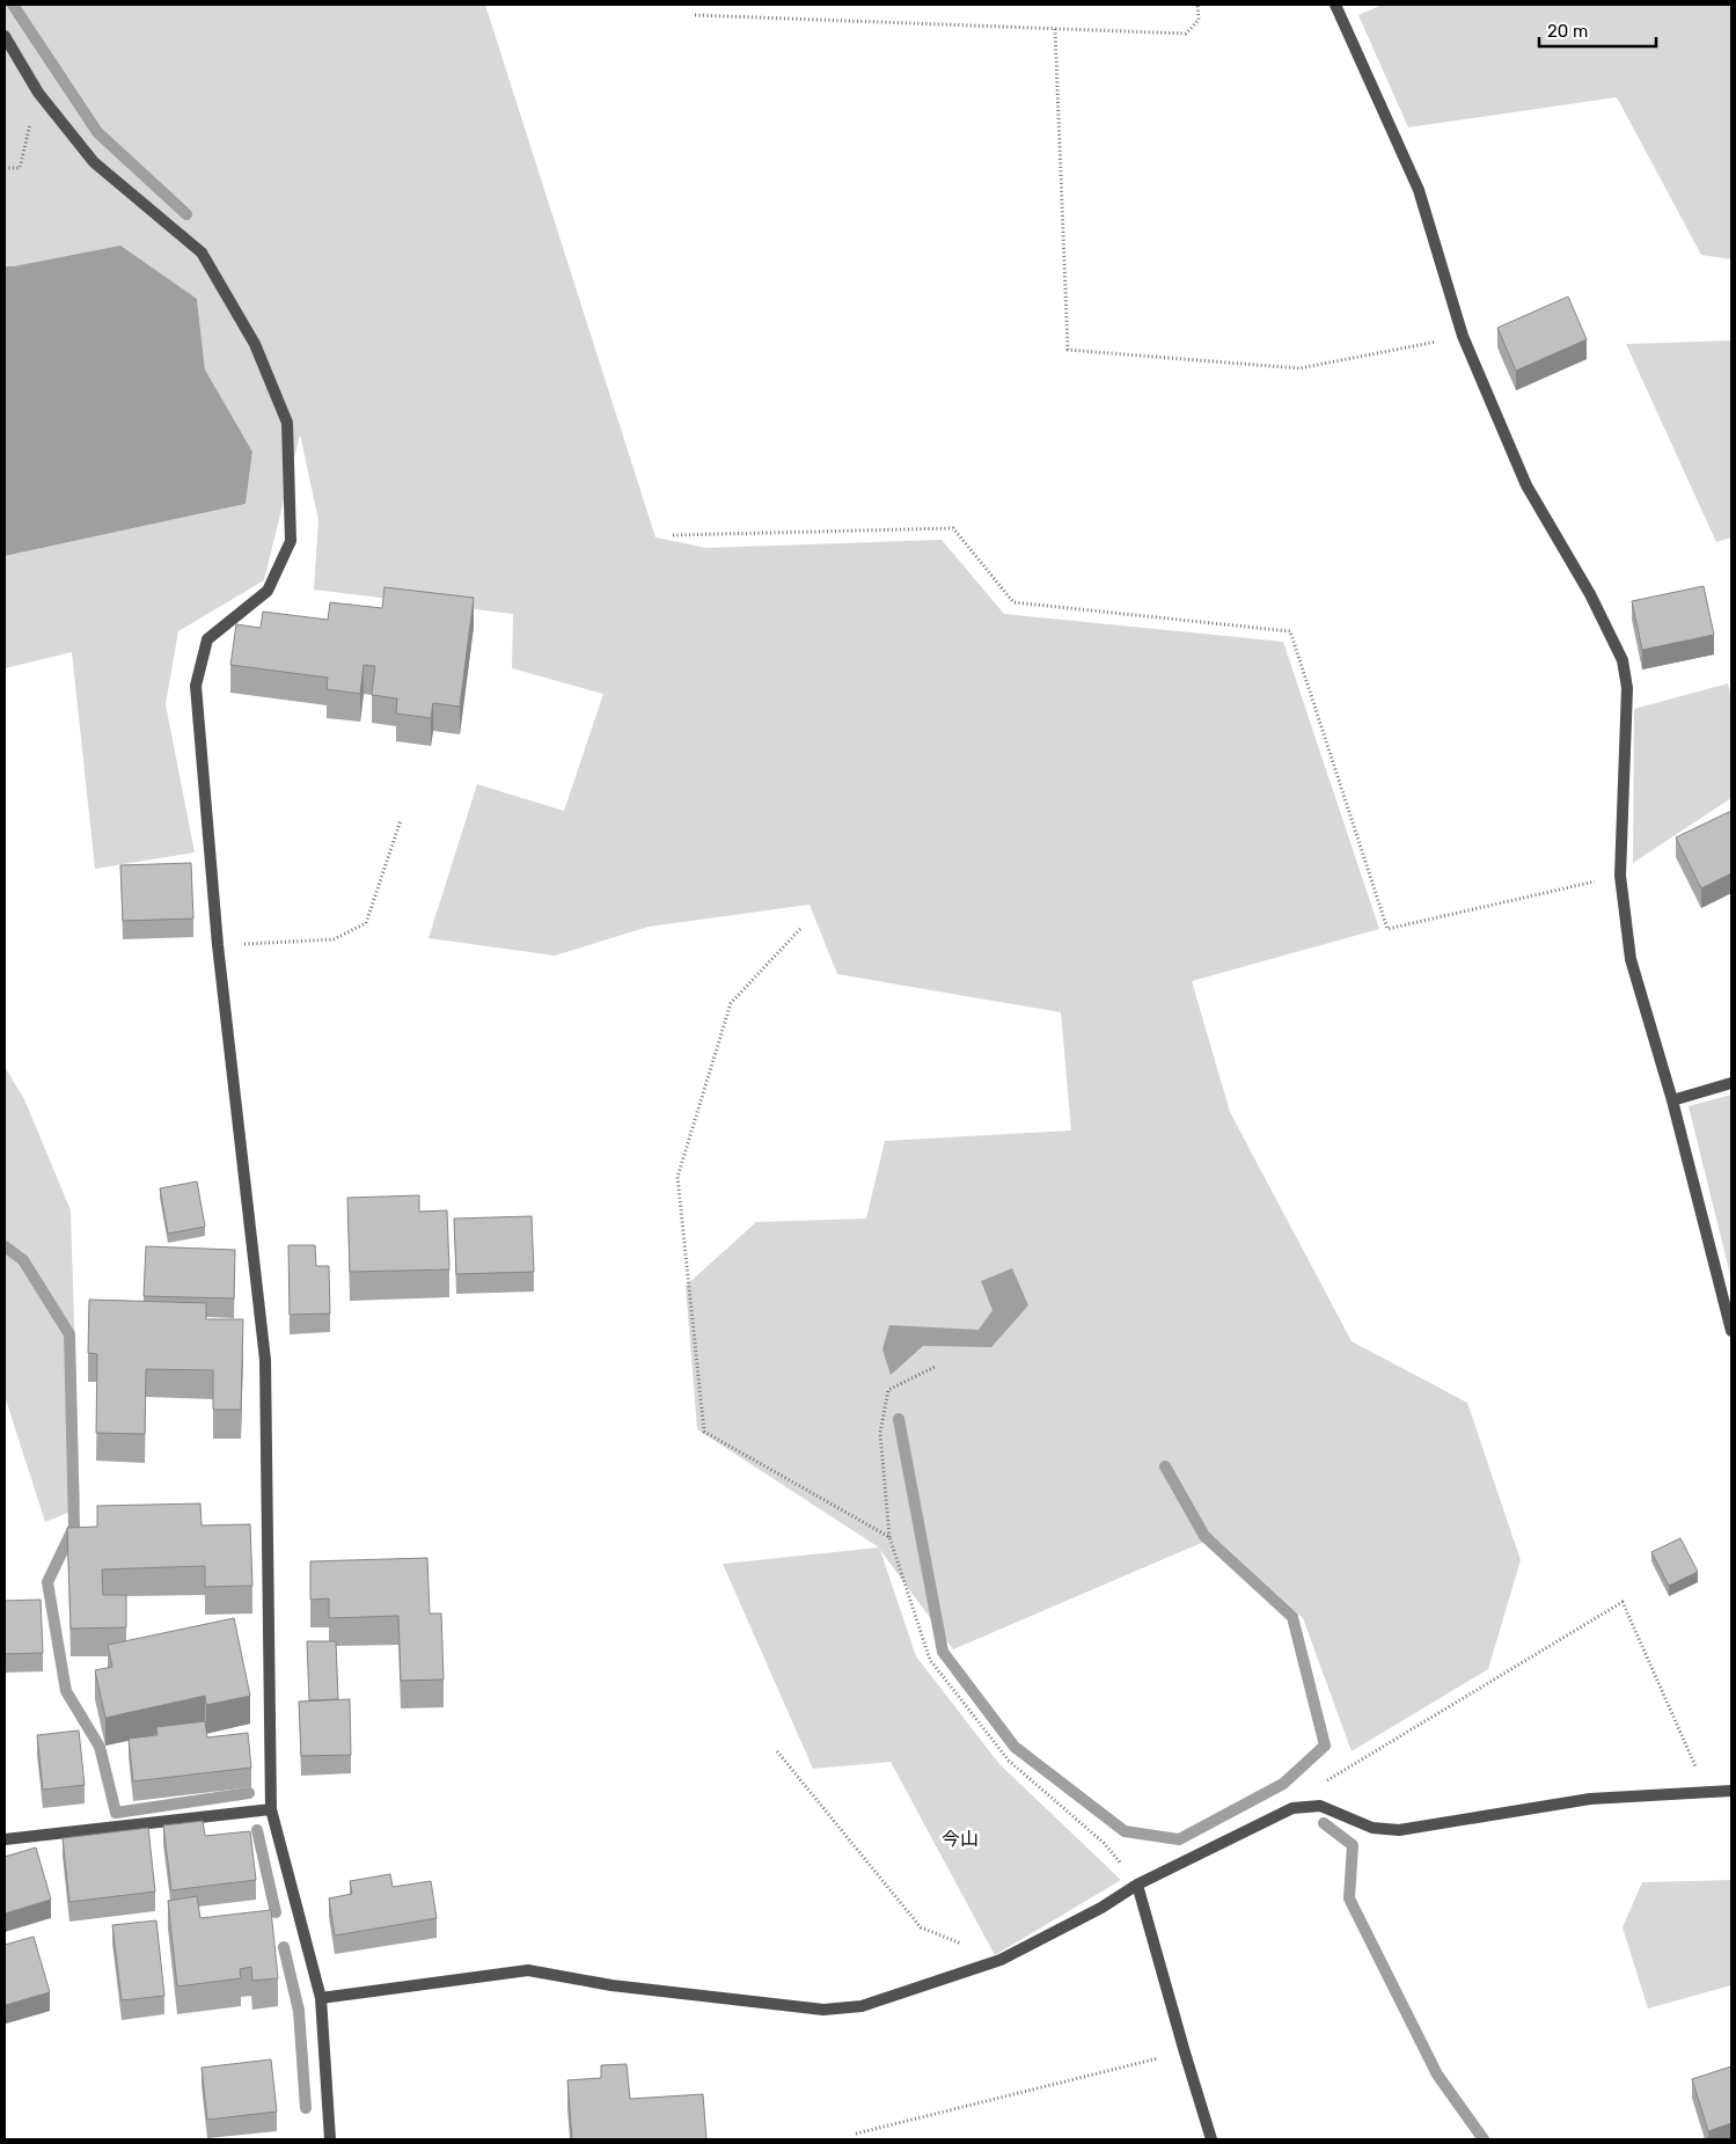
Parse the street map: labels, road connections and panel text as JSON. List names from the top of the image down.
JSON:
{
  "districts": ["今山"],
  "scale_bar": "20 m"
}
